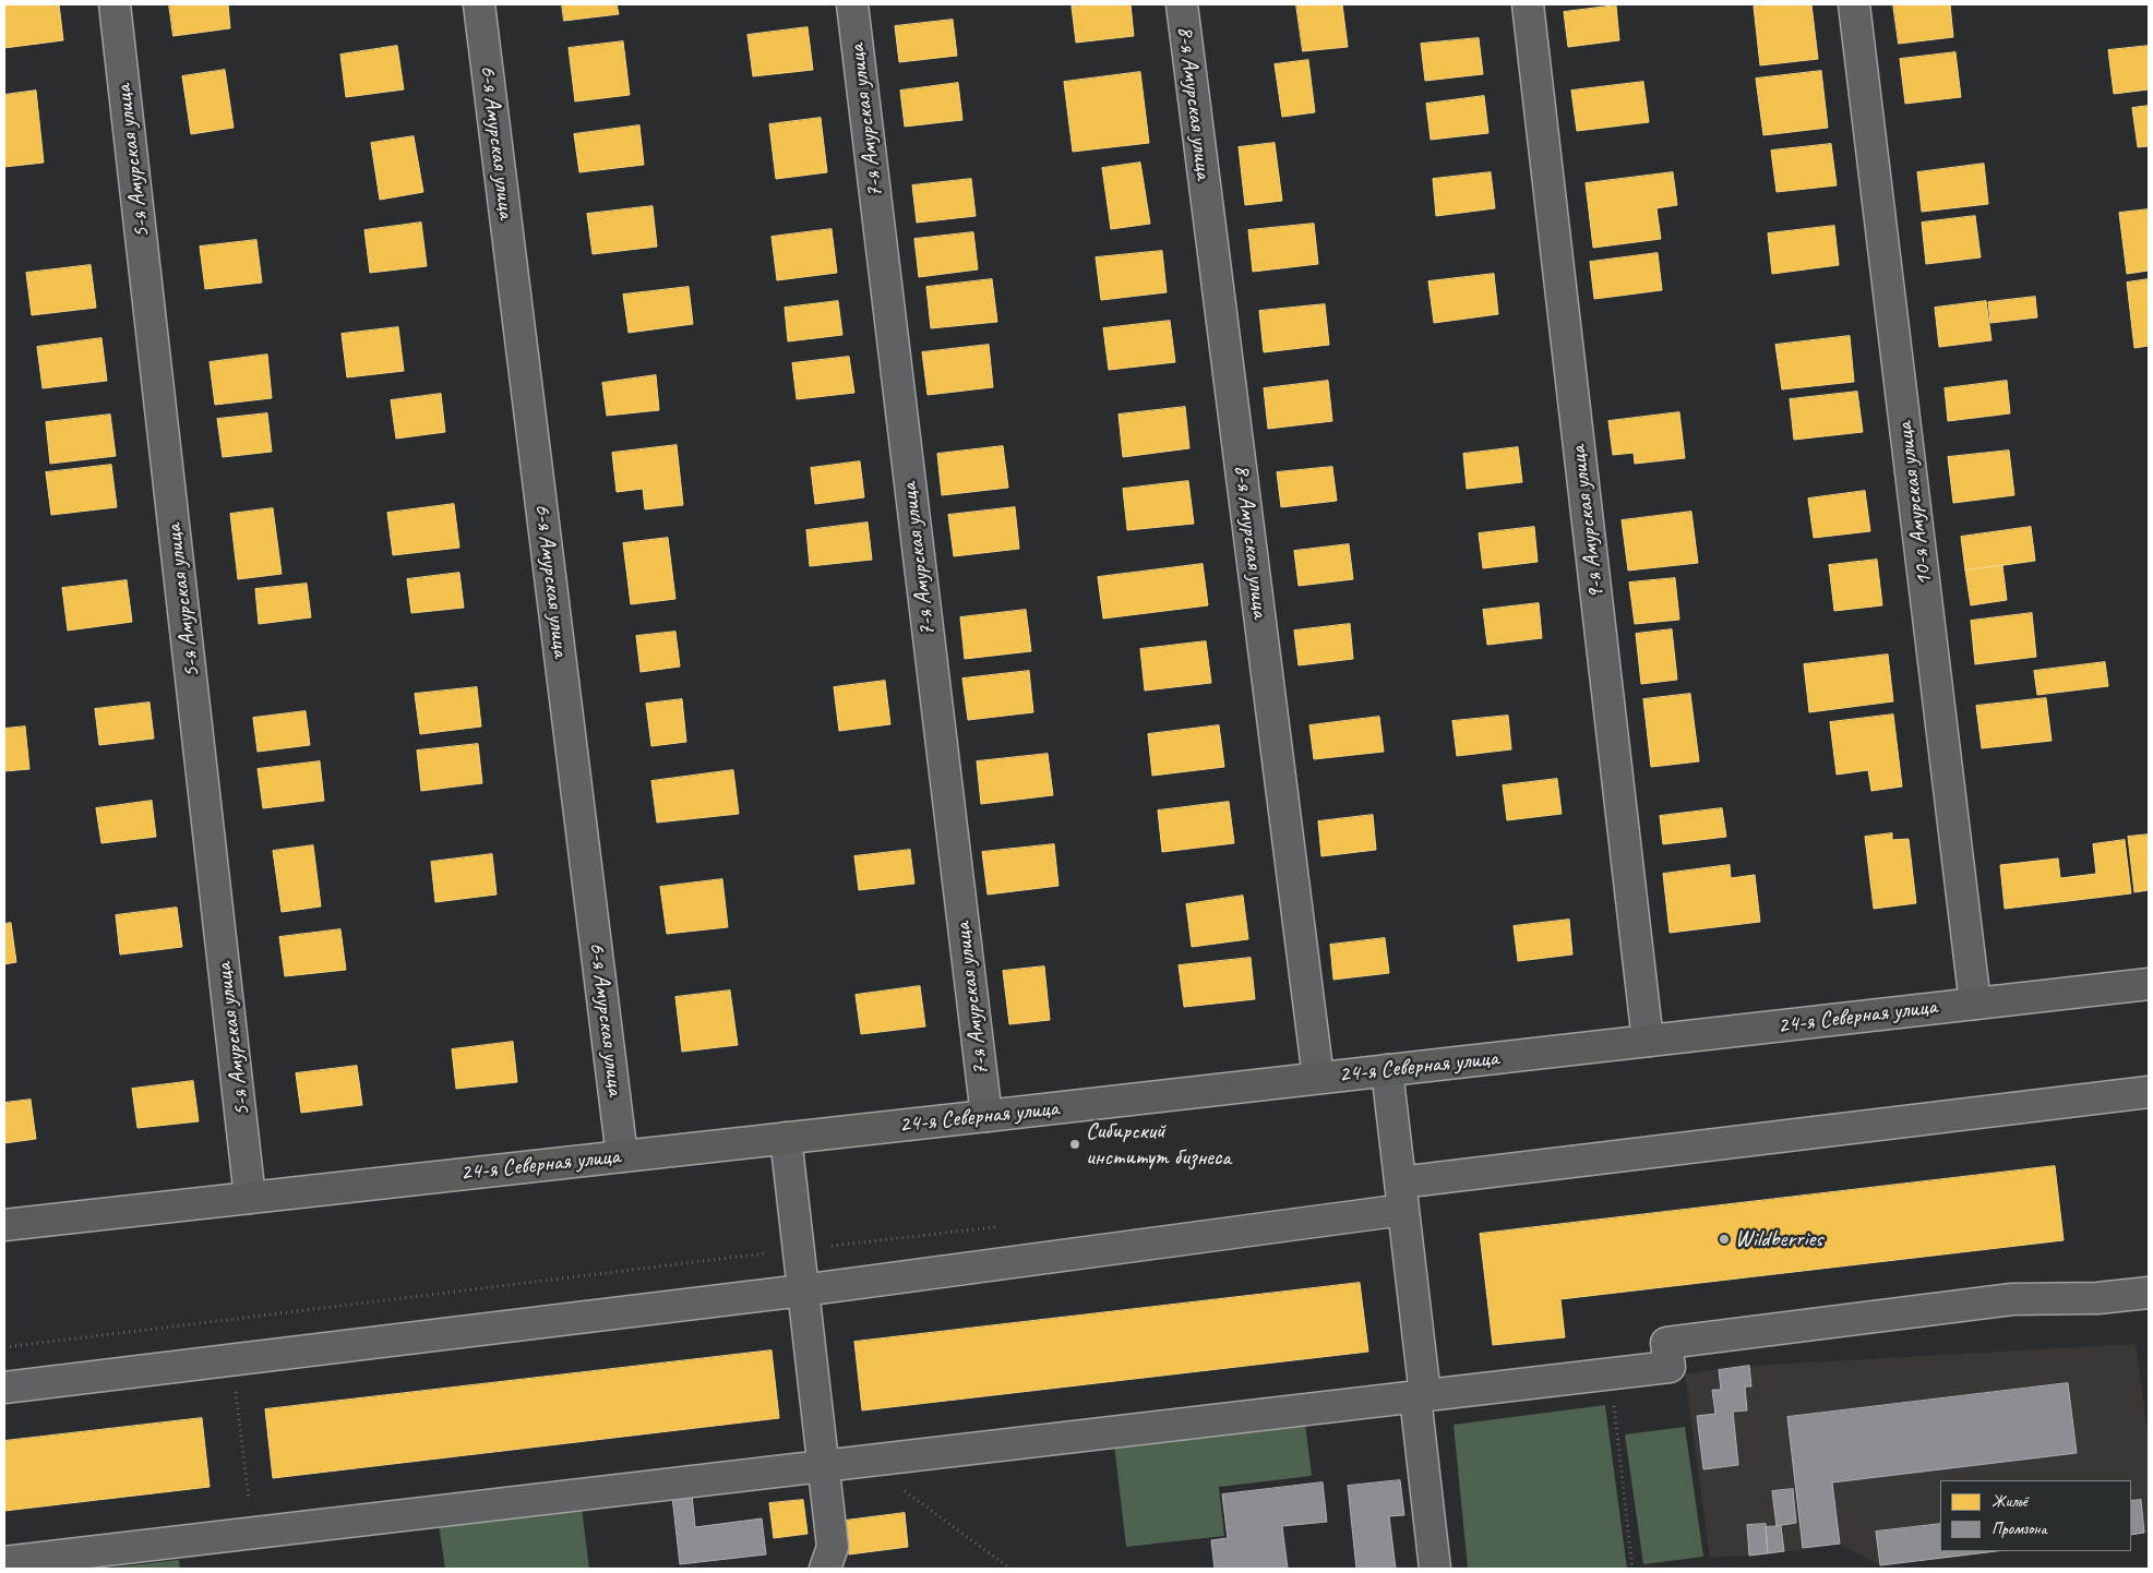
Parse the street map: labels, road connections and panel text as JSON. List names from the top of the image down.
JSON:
{
  "streets": {
    "main road": ["24-я Северная улица"],
    "street": [
      "8-я Амурская улица",
      "7-я Амурская улица",
      "6-я Амурская улица",
      "5-я Амурская улица",
      "10-я Амурская улица",
      "9-я Амурская улица"
    ]
  },
  "crossings": [
    ["8-я Амурская улица", "24-я Северная улица"],
    ["7-я Амурская улица", "24-я Северная улица"],
    ["6-я Амурская улица", "24-я Северная улица"],
    ["5-я Амурская улица", "24-я Северная улица"],
    ["10-я Амурская улица", "24-я Северная улица"],
    ["9-я Амурская улица", "24-я Северная улица"]
  ],
  "places": ["Сибирский институт бизнеса", "Wildberries"],
  "legend": ["Жильё", "Промзона"]
}
